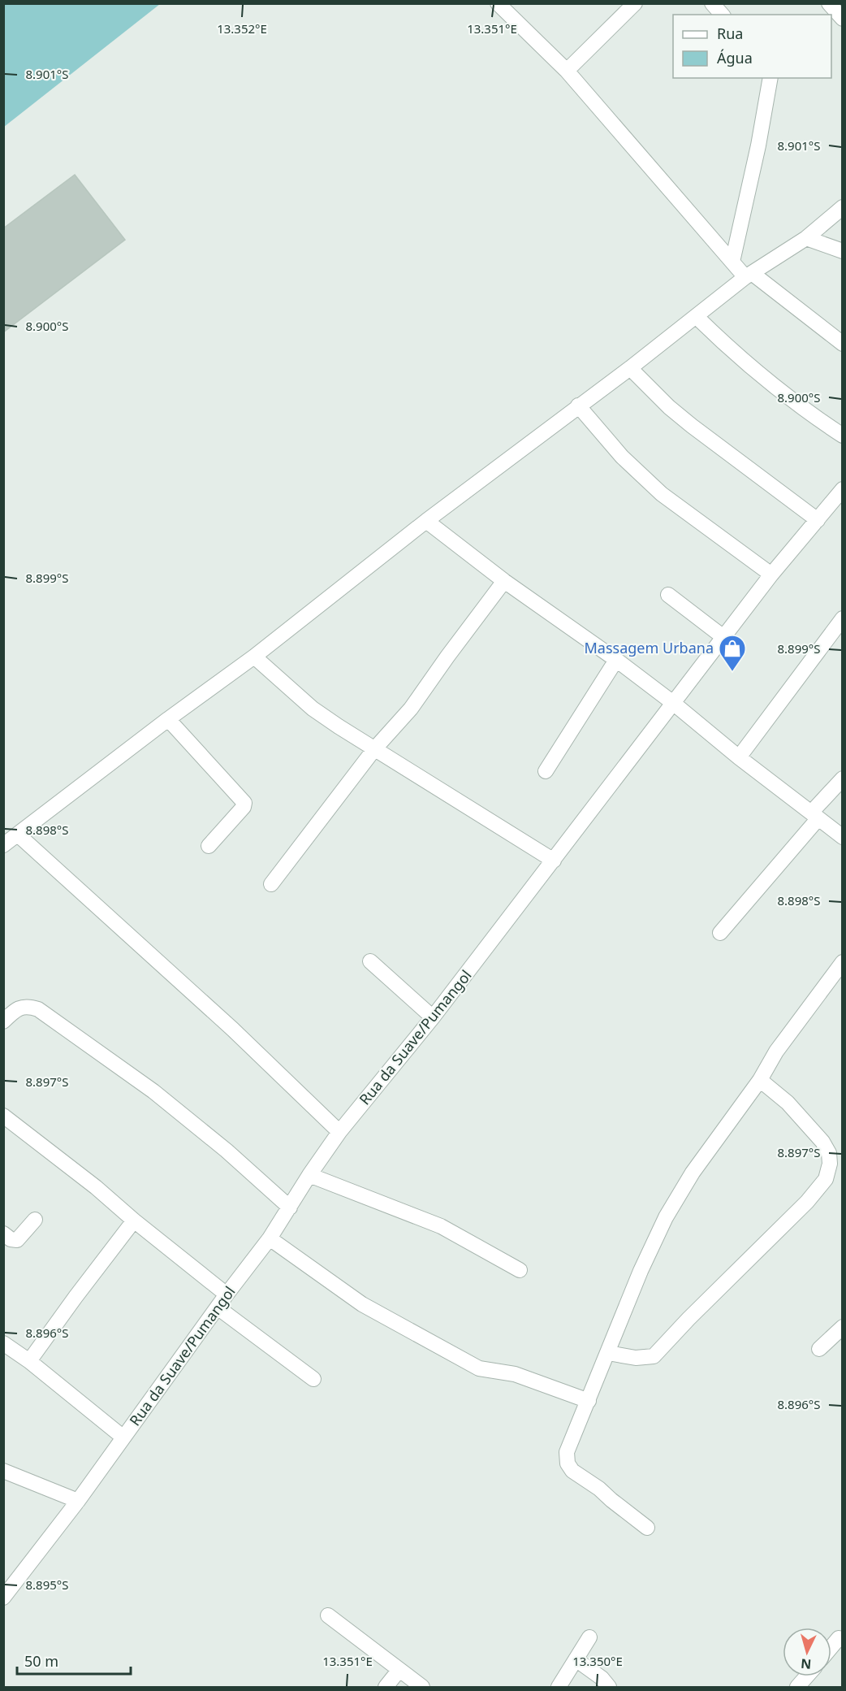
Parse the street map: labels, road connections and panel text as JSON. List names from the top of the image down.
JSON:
{
  "streets": {
    "street": ["Rua da Suave/Pumangol"]
  },
  "places": {
    "shop": ["Massagem Urbana"]
  },
  "legend": ["Rua", "Água"],
  "scale_bar": "50 m",
  "north": "bottom",
  "coordinates": [
    "13.352°E",
    "13.351°E",
    "8.901°S",
    "8.900°S",
    "8.899°S",
    "8.898°S",
    "8.897°S",
    "8.896°S",
    "8.895°S",
    "13.350°E"
  ]
}
